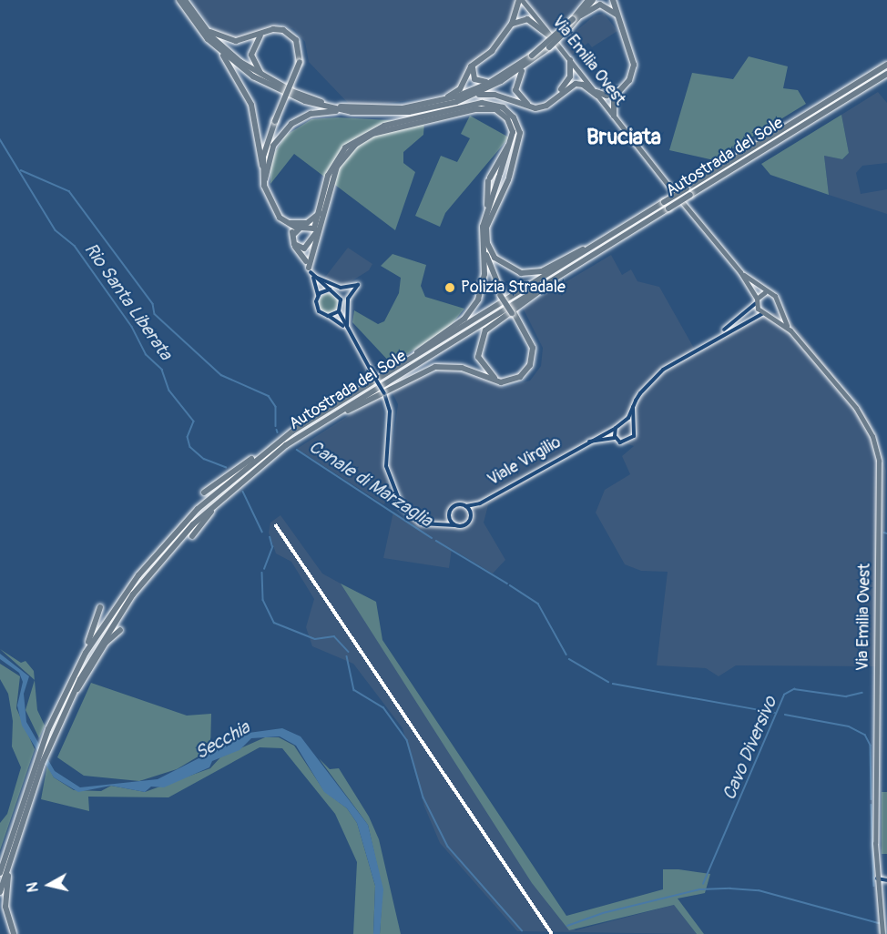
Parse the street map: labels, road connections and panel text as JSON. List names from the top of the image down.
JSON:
{
  "streets": {
    "highway": ["Autostrada del Sole"],
    "main road": ["Via Emilia Ovest"],
    "street": ["Viale Virgilio"]
  },
  "districts": ["Bruciata"],
  "water": [
    "Rio Santa Liberata",
    "Canale di Marzaglia",
    "Secchia",
    "Cavo Diversivo"
  ],
  "places": ["Polizia Stradale"],
  "north": "left"
}
